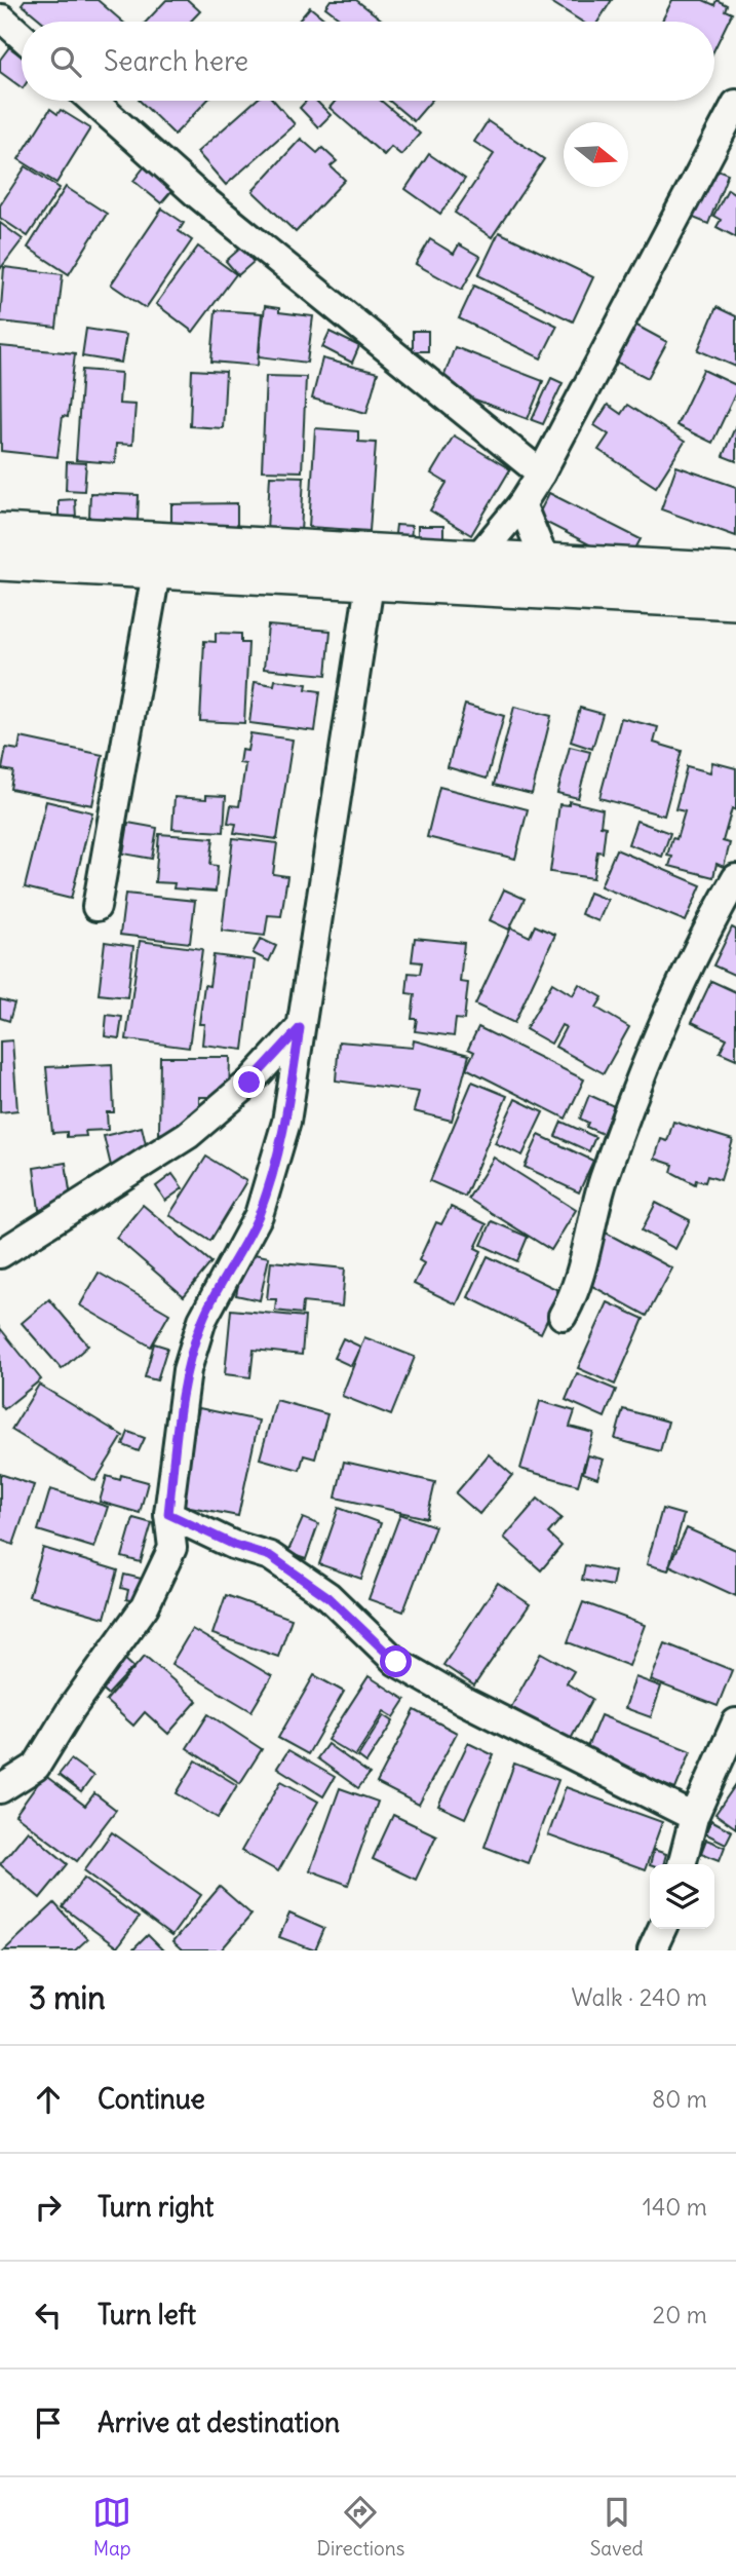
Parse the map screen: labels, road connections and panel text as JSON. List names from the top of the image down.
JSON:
{
  "north": "right",
  "page": {
    "search": "Search here",
    "heading": ["3 min", "Walk · 240 m"],
    "list": [
      ["Continue", "80 m"],
      ["Turn right", "140 m"],
      ["Turn left", "20 m"],
      "Arrive at destination"
    ],
    "nav": ["Map", "Directions", "Saved"]
  }
}
